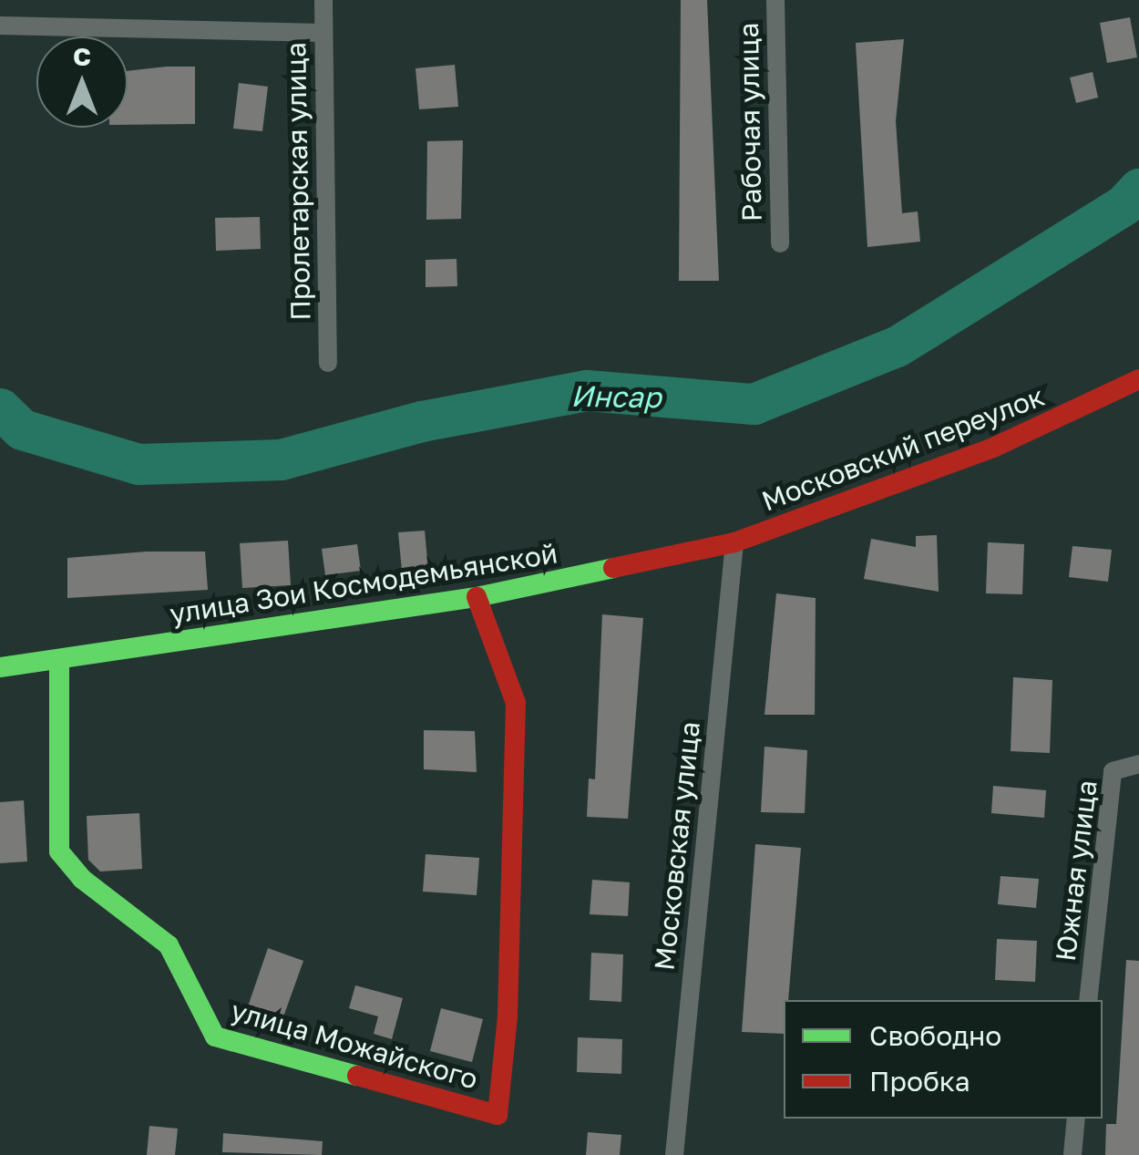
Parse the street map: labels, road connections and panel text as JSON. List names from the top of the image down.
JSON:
{
  "streets": {
    "street": [
      "Рабочая улица",
      "Пролетарская улица",
      "Московский переулок",
      "улица Зои Космодемьянской",
      "Московская улица",
      "Южная улица",
      "улица Можайского"
    ]
  },
  "crossings": [
    ["Московский переулок", "улица Зои Космодемьянской"],
    ["Московский переулок", "Московская улица"],
    ["улица Зои Космодемьянской", "Московская улица"],
    ["улица Зои Космодемьянской", "улица Можайского"]
  ],
  "water": ["Инсар"],
  "legend": ["Свободно", "Пробка"],
  "north": "top"
}
